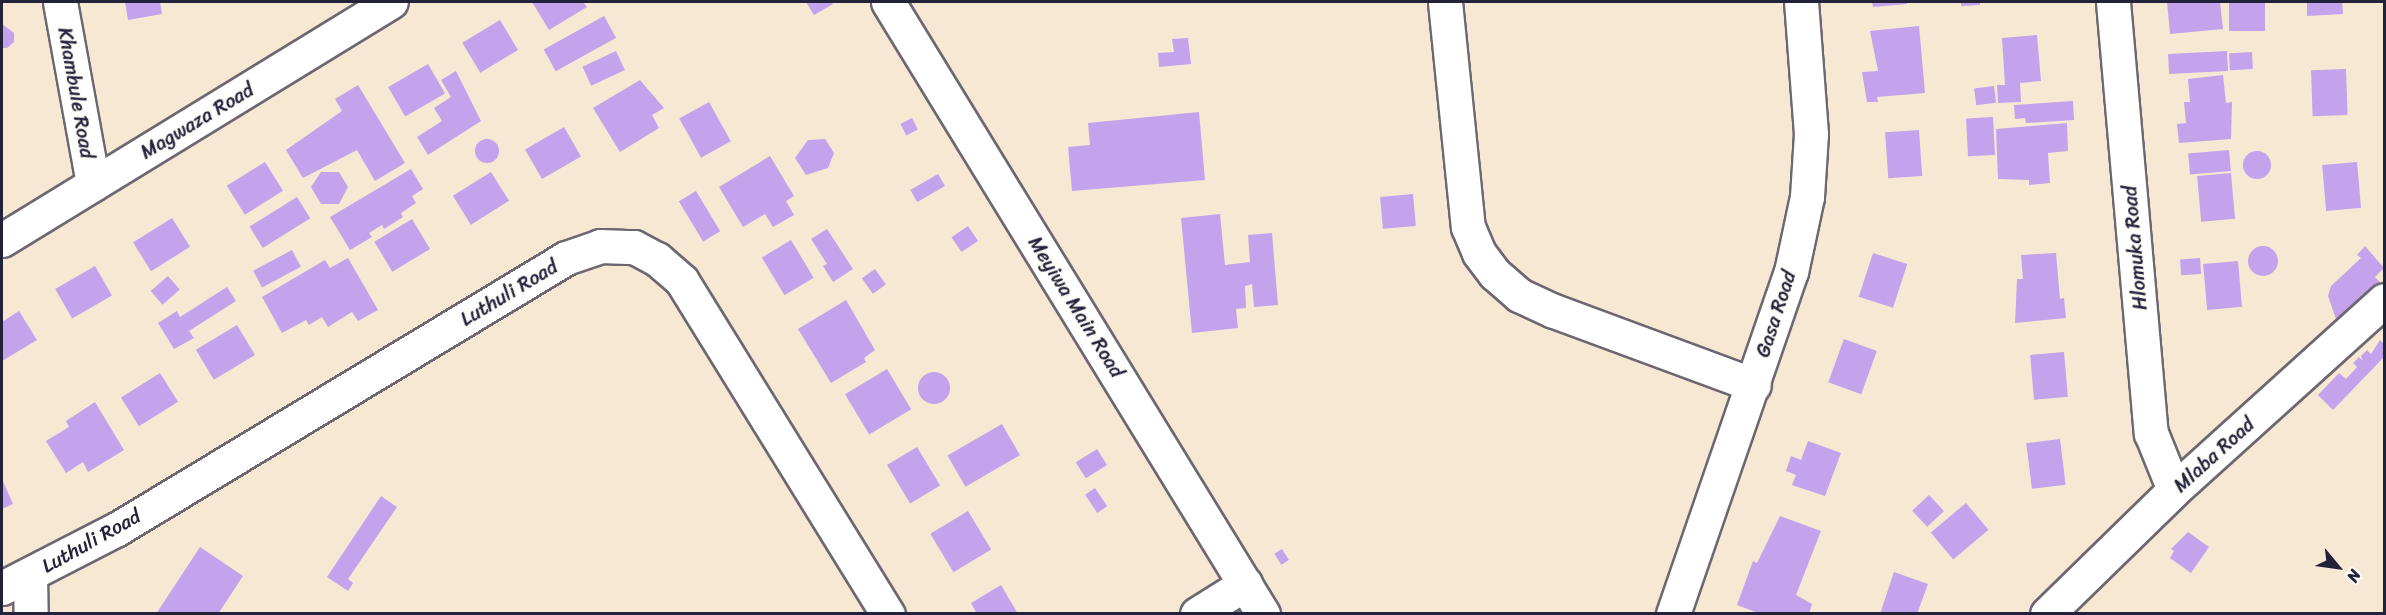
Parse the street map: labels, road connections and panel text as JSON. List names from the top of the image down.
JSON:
{
  "streets": {
    "street": [
      "Khambule Road",
      "Magwaza Road",
      "Hlomuka Road",
      "Luthuli Road",
      "Meyiwa Main Road",
      "Gasa Road",
      "Mlaba Road"
    ]
  },
  "crossings": [
    ["Khambule Road", "Magwaza Road"],
    ["Hlomuka Road", "Mlaba Road"]
  ],
  "north": "bottom right"
}
